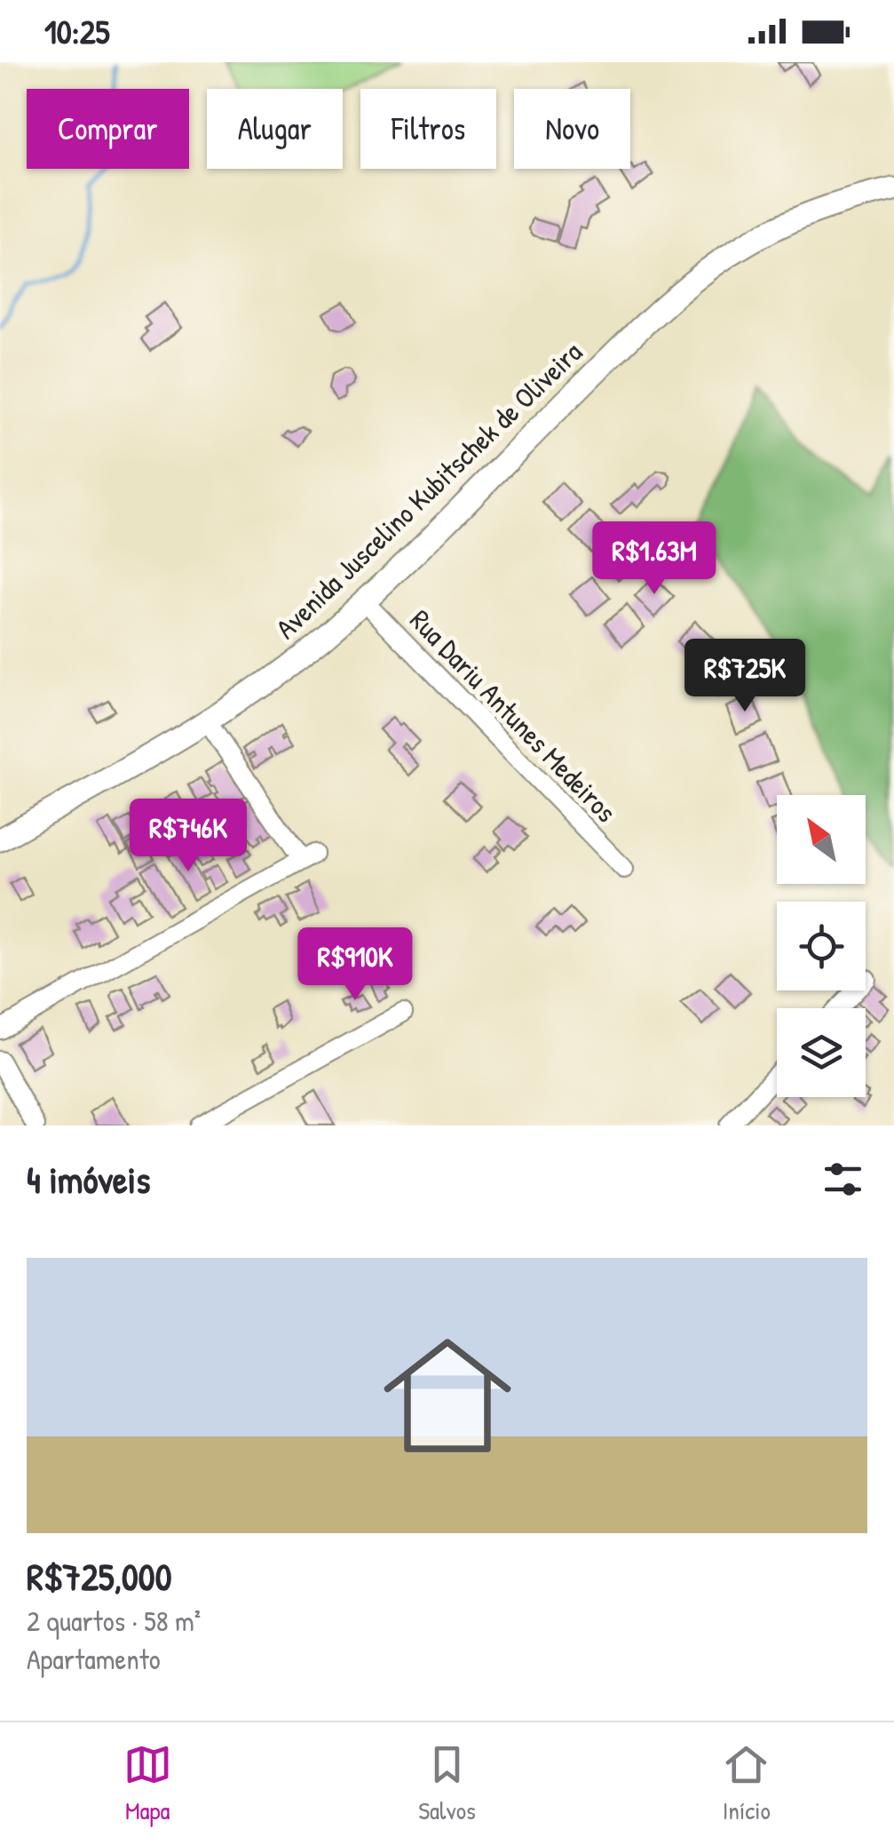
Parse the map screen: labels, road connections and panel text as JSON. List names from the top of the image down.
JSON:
{
  "streets": {
    "main road": ["Avenida Juscelino Kubitschek de Oliveira"],
    "street": ["Rua Dariu Antunes Medeiros"]
  },
  "crossings": [
    ["Avenida Juscelino Kubitschek de Oliveira", "Rua Dariu Antunes Medeiros"]
  ],
  "north": "top left",
  "page": {
    "status": "10:25",
    "chip": [
      "Comprar",
      "Alugar",
      "Filtros",
      "Novo"
    ],
    "price": [
      "R$1.63M",
      "R$725K",
      "R$746K",
      "R$910K"
    ],
    "heading": "4 imóveis",
    "list": [
      {
        "name": "R$725,000",
        "note": "2 quartos · 58 m² · Apartamento"
      }
    ],
    "tabs": ["Mapa", "Salvos", "Início"]
  }
}
